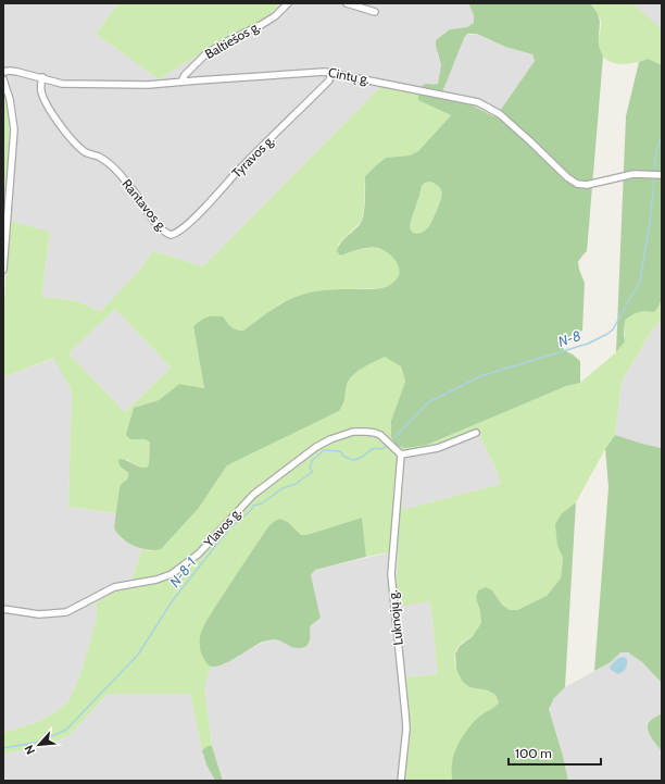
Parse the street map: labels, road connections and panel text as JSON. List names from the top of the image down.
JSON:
{
  "streets": {
    "street": [
      "Baltiešos g.",
      "Cintų g.",
      "Tyravos g.",
      "Rantavos g.",
      "Ylavos g.",
      "Luknojų g."
    ]
  },
  "crossings": [
    ["Baltiešos g.", "Cintų g."],
    ["Cintų g.", "Tyravos g."],
    ["Cintų g.", "Rantavos g."],
    ["Tyravos g.", "Rantavos g."],
    ["Ylavos g.", "Luknojų g."]
  ],
  "water": ["N-8", "N-8-1"],
  "scale_bar": "100 m",
  "north": "bottom left"
}
